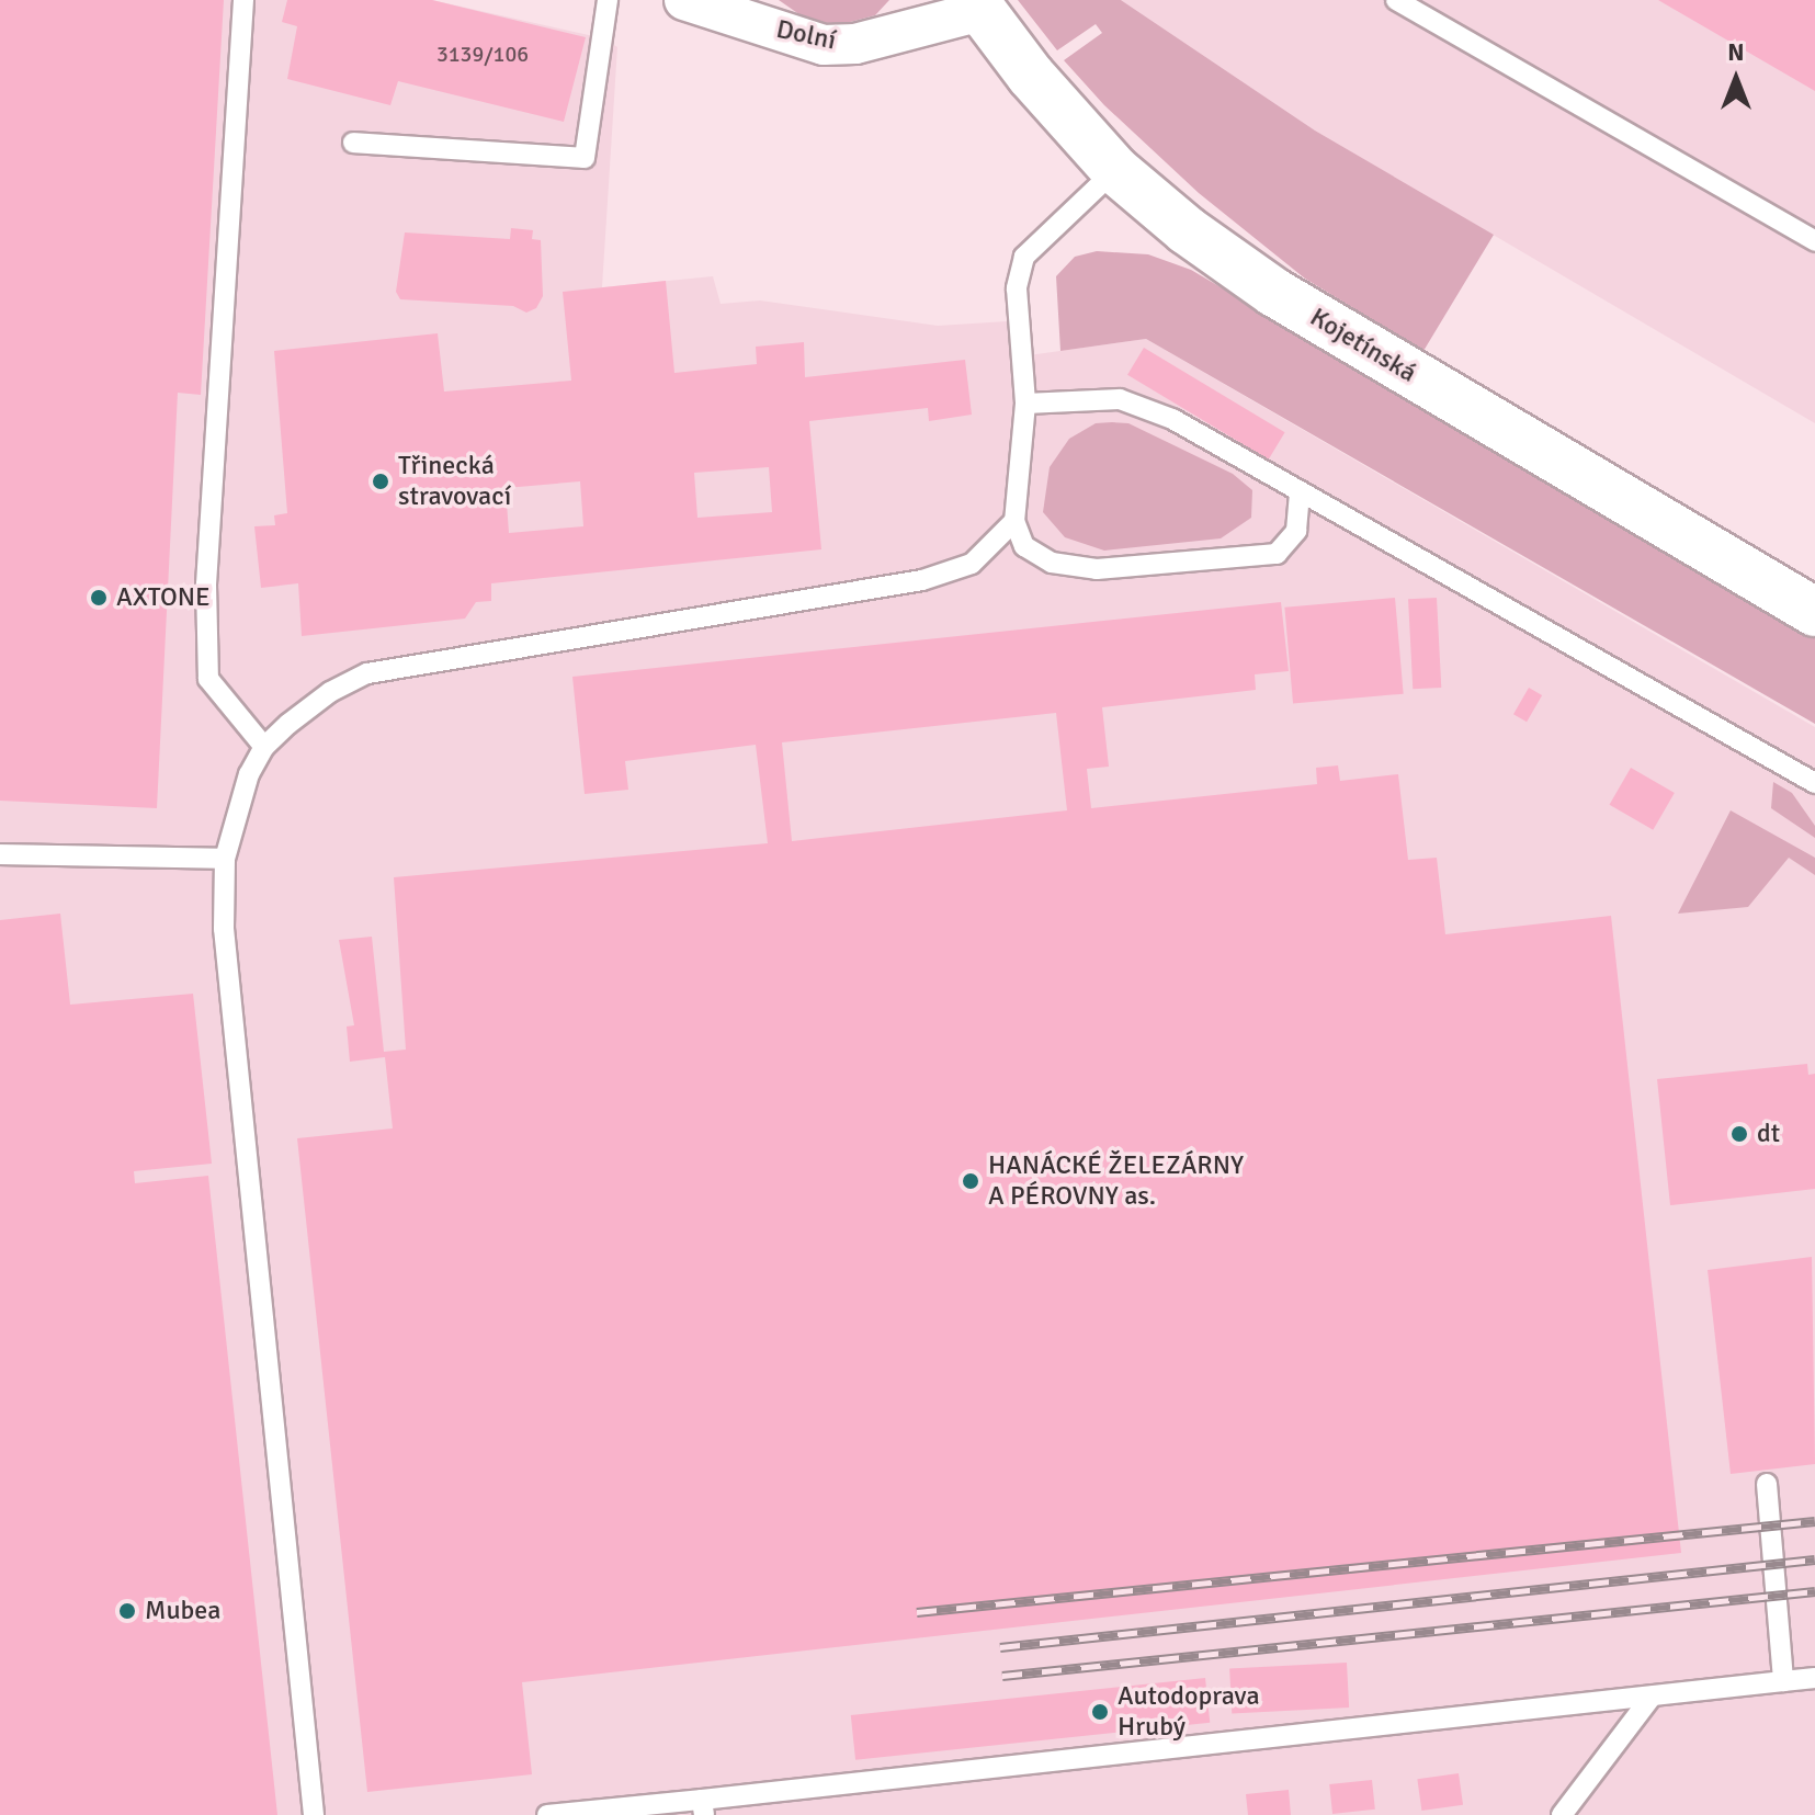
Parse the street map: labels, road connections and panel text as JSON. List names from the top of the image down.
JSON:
{
  "streets": {
    "main road": ["Kojetínská"],
    "street": ["Dolní"]
  },
  "crossings": [
    ["Dolní", "Kojetínská"]
  ],
  "places": [
    "Třinecká stravovací",
    "AXTONE",
    "dt",
    "HANÁCKÉ ŽELEZÁRNY A PÉROVNY as.",
    "Mubea",
    "Autodoprava Hrubý"
  ],
  "house_numbers": ["3139/106"],
  "north": "top"
}
